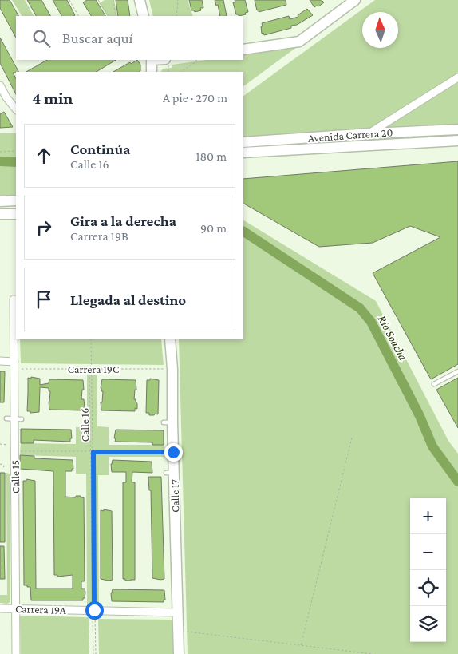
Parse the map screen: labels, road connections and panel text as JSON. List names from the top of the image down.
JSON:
{
  "streets": {
    "street": [
      "Avenida Carrera 20",
      "Calle 15",
      "Calle 17",
      "Carrera 19A"
    ],
    "path": ["Carrera 19C", "Calle 16"]
  },
  "crossings": [
    ["Carrera 19C", "Calle 16"],
    ["Carrera 19C", "Calle 15"],
    ["Carrera 19C", "Calle 17"],
    ["Calle 16", "Carrera 19A"],
    ["Calle 15", "Carrera 19A"],
    ["Calle 17", "Carrera 19A"]
  ],
  "water": ["Río Soacha"],
  "north": "top",
  "page": {
    "search": "Buscar aquí",
    "heading": ["4 min", "A pie · 270 m"],
    "list": [
      ["Continúa", "Calle 16", "180 m"],
      ["Gira a la derecha", "Carrera 19B", "90 m"],
      "Llegada al destino"
    ],
    "map_buttons": ["+", "−"]
  }
}
